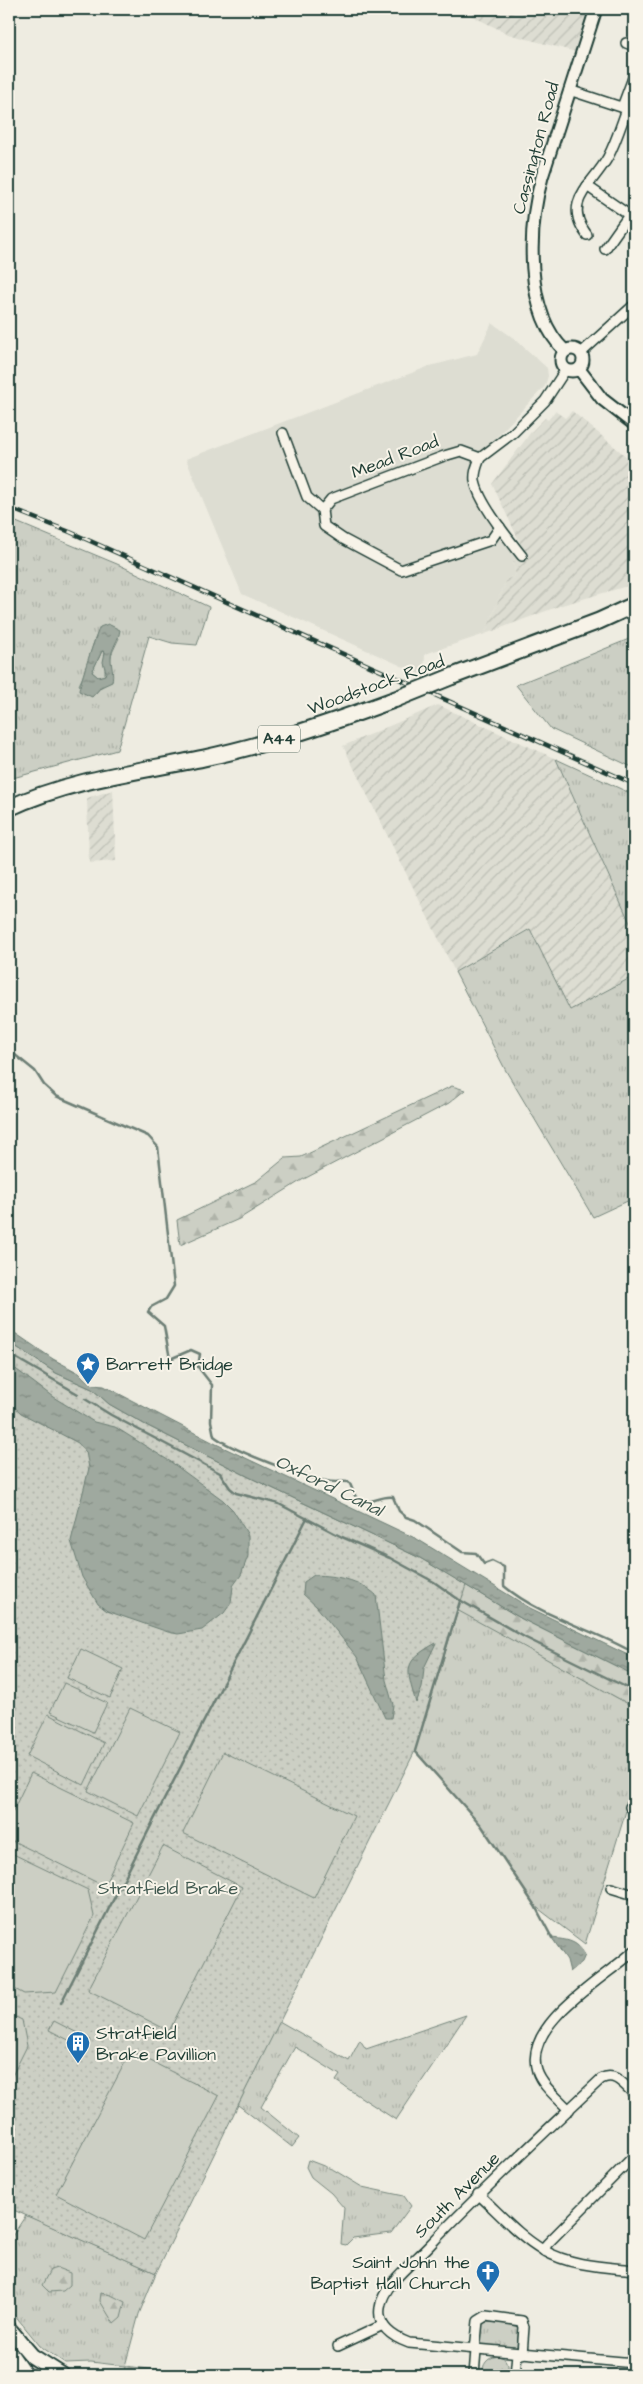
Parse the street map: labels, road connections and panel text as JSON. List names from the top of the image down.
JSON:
{
  "streets": {
    "highway": ["Woodstock Road", "A44"],
    "street": ["Cassington Road", "Mead Road", "South Avenue"]
  },
  "water": ["Oxford Canal"],
  "parks": ["Stratfield Brake"],
  "places": {
    "place": ["Barrett Bridge"],
    "building": ["Stratfield Brake Pavillion"],
    "church": ["Saint John the Baptist Hall Church"]
  }
}
